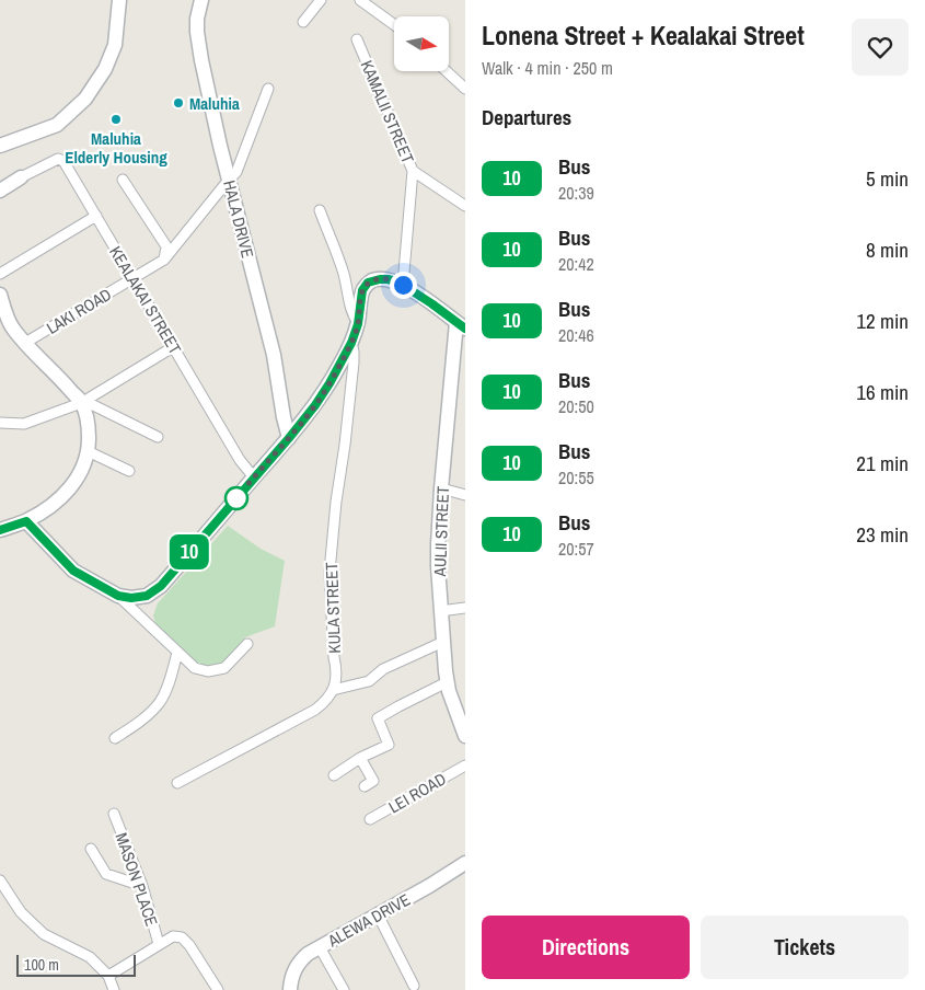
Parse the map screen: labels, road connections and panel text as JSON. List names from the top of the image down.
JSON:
{
  "streets": {
    "street": [
      "KAMALII STREET",
      "HALA DRIVE",
      "KEALAKAI STREET",
      "LAKI ROAD",
      "AULII STREET",
      "KULA STREET",
      "LEI ROAD",
      "MASON PLACE",
      "ALEWA DRIVE"
    ]
  },
  "crossings": [
    ["KEALAKAI STREET", "LAKI ROAD"]
  ],
  "places": ["Maluhia", "Maluhia Elderly Housing"],
  "lines": ["bus line 10"],
  "scale_bar": "100 m",
  "north": "right",
  "page": {
    "on_map": "10",
    "heading": [
      ["Lonena Street + Kealakai Street", "Walk · 4 min · 250 m"],
      "Departures"
    ],
    "list": [
      {
        "mark": "10",
        "name": "Bus",
        "note": "20:39",
        "value": "5 min"
      },
      {
        "mark": "10",
        "name": "Bus",
        "note": "20:42",
        "value": "8 min"
      },
      {
        "mark": "10",
        "name": "Bus",
        "note": "20:46",
        "value": "12 min"
      },
      {
        "mark": "10",
        "name": "Bus",
        "note": "20:50",
        "value": "16 min"
      },
      {
        "mark": "10",
        "name": "Bus",
        "note": "20:55",
        "value": "21 min"
      },
      {
        "mark": "10",
        "name": "Bus",
        "note": "20:57",
        "value": "23 min"
      }
    ],
    "buttons": ["Directions", "Tickets"],
    "scale": "100 m"
  }
}
